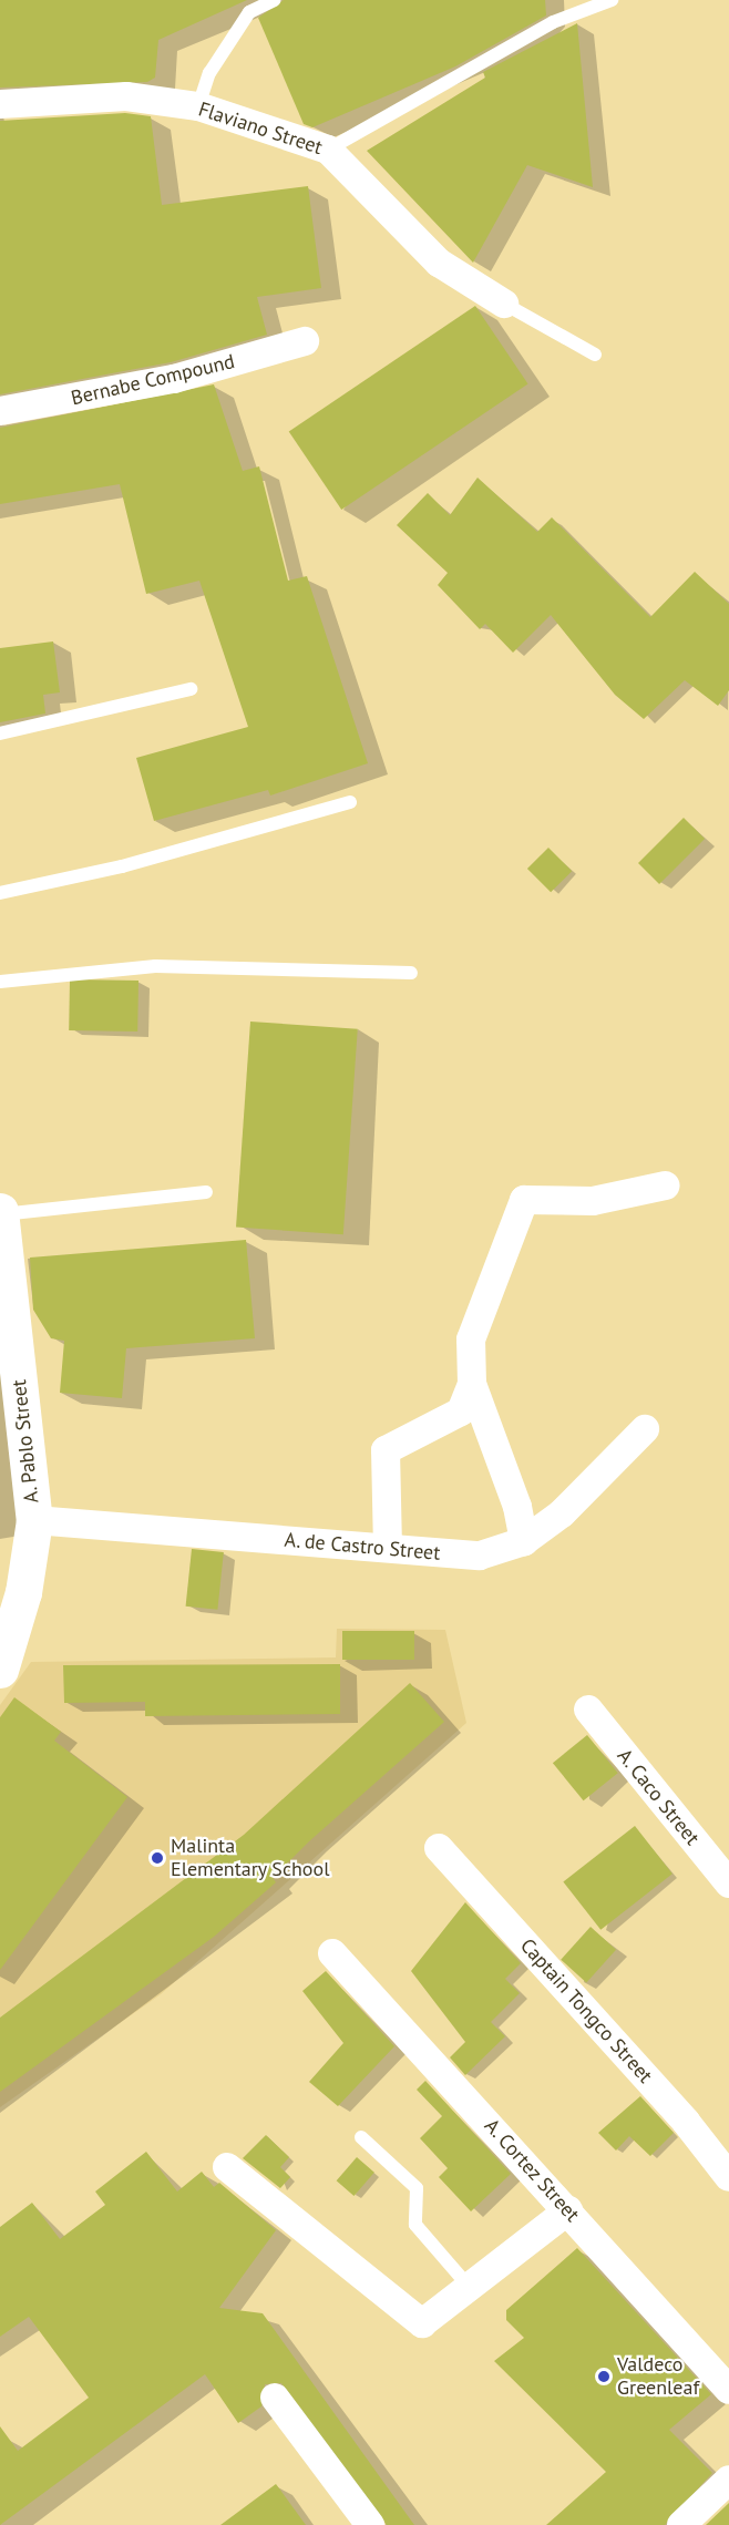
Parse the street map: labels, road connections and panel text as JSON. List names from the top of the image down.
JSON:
{
  "streets": {
    "street": [
      "Flaviano Street",
      "Bernabe Compound",
      "A. Pablo Street",
      "A. de Castro Street",
      "A. Caco Street",
      "Captain Tongco Street",
      "A. Cortez Street"
    ]
  },
  "crossings": [
    ["A. Pablo Street", "A. de Castro Street"]
  ],
  "places": ["Malinta Elementary School", "Valdeco Greenleaf"]
}
